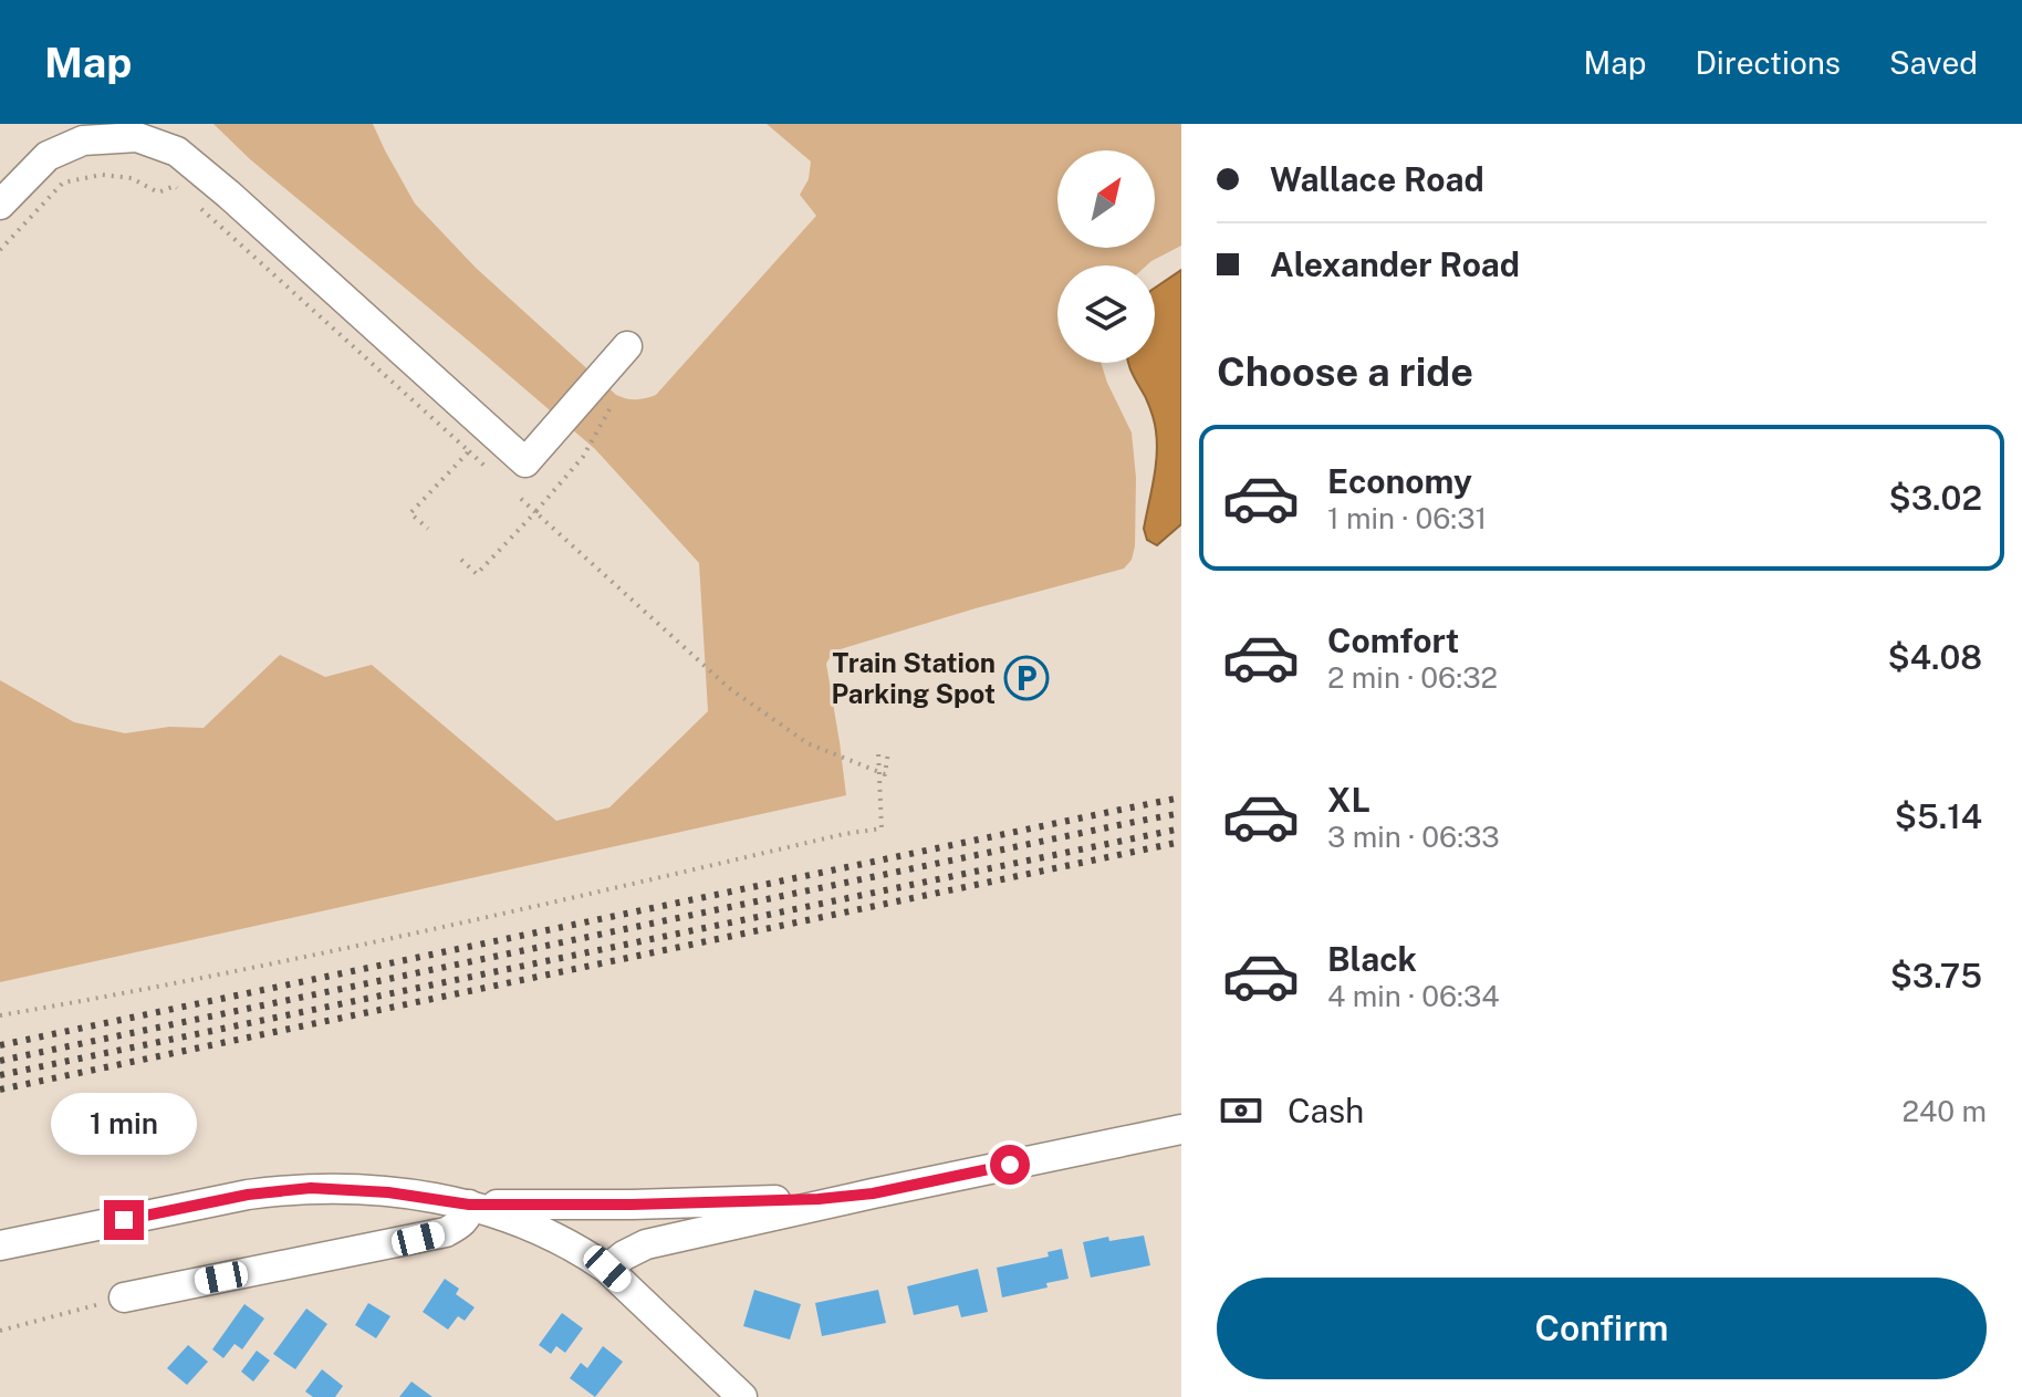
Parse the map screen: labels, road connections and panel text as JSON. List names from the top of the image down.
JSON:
{
  "places": {
    "parking": ["Train Station Parking Spot"]
  },
  "north": "top right",
  "page": {
    "header": "Map",
    "nav": ["Map", "Directions", "Saved"],
    "banner": ["Wallace Road", "Alexander Road"],
    "heading": "Choose a ride",
    "list": [
      {
        "name": "Economy",
        "note": "1 min · 06:31",
        "value": "$3.02"
      },
      {
        "name": "Comfort",
        "note": "2 min · 06:32",
        "value": "$4.08"
      },
      {
        "name": "XL",
        "note": "3 min · 06:33",
        "value": "$5.14"
      },
      {
        "name": "Black",
        "note": "4 min · 06:34",
        "value": "$3.75"
      }
    ],
    "pay": ["Cash", "240 m"],
    "bubble": "1 min",
    "buttons": "Confirm"
  }
}
